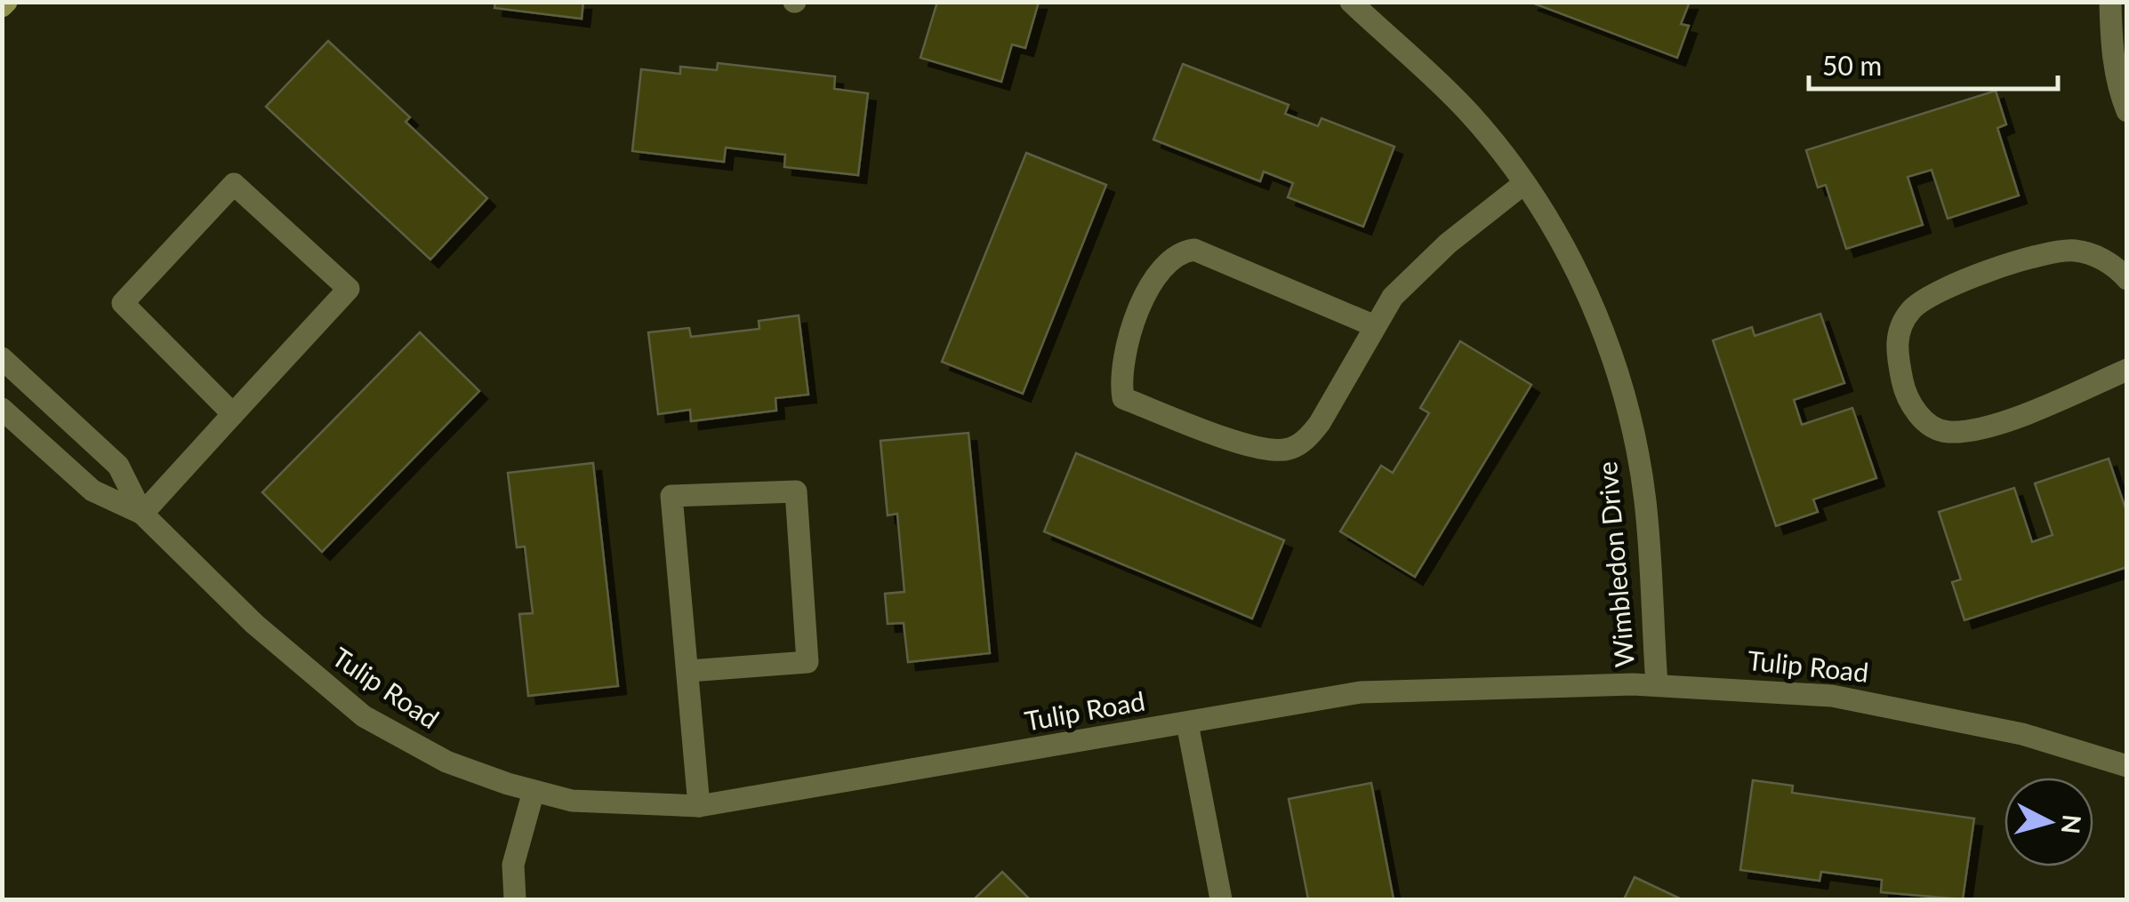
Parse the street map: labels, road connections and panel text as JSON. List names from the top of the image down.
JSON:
{
  "streets": {
    "street": ["Wimbledon Drive", "Tulip Road"]
  },
  "crossings": [
    ["Wimbledon Drive", "Tulip Road"]
  ],
  "scale_bar": "50 m",
  "north": "right"
}
